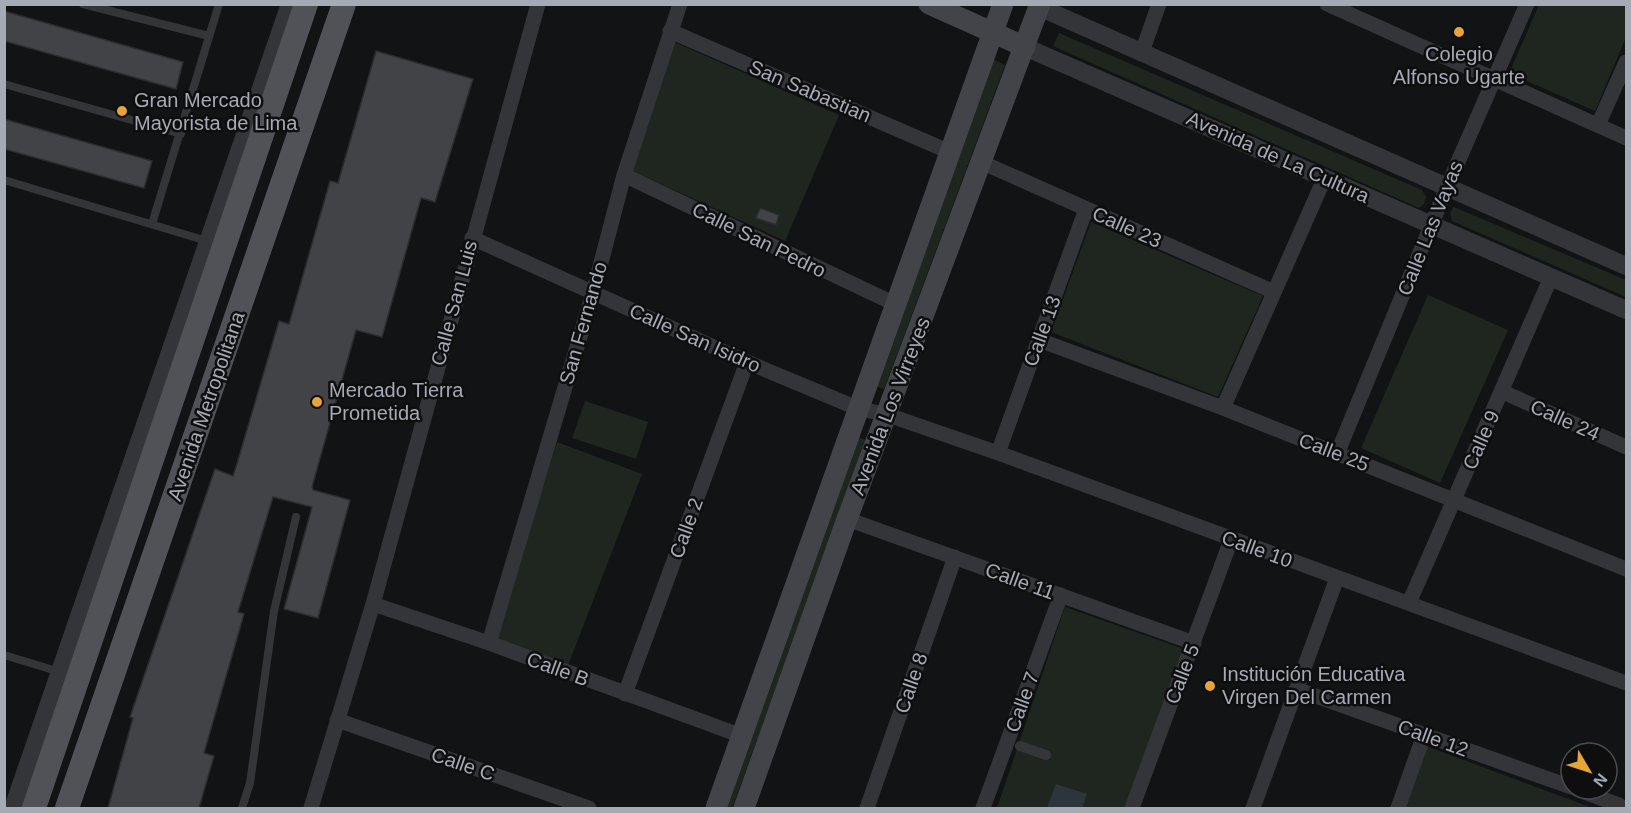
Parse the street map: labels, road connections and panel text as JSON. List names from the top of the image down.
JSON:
{
  "streets": {
    "main road": ["Avenida de La Cultura", "Avenida Metropolitana", "Avenida Los Virreyes"],
    "street": [
      "San Sabastian",
      "Calle 23",
      "Calle Las Vayas",
      "Calle San Pedro",
      "Calle San Luis",
      "San Fernando",
      "Calle 13",
      "Calle San Isidro",
      "Calle 24",
      "Calle 9",
      "Calle 25",
      "Calle 2",
      "Calle 10",
      "Calle 11",
      "Calle B",
      "Calle 5",
      "Calle 8",
      "Calle 7",
      "Calle 12",
      "Calle C"
    ]
  },
  "crossings": [
    ["San Sabastian", "San Fernando"],
    ["San Sabastian", "Avenida Los Virreyes"],
    ["Avenida de La Cultura", "Calle Las Vayas"],
    ["Avenida de La Cultura", "Avenida Los Virreyes"],
    ["Avenida de La Cultura", "Calle 9"],
    ["Calle 23", "Calle 13"],
    ["Calle 23", "Avenida Los Virreyes"],
    ["Calle Las Vayas", "Calle 25"],
    ["Calle San Pedro", "San Fernando"],
    ["Calle San Pedro", "Avenida Los Virreyes"],
    ["Calle San Luis", "Calle San Isidro"],
    ["Calle San Luis", "Calle B"],
    ["Calle San Luis", "Calle C"],
    ["San Fernando", "Calle San Isidro"],
    ["San Fernando", "Calle B"],
    ["Calle 13", "Calle 25"],
    ["Calle 13", "Calle 10"],
    ["Calle San Isidro", "Avenida Los Virreyes"],
    ["Calle San Isidro", "Calle 2"],
    ["Calle San Isidro", "Calle 10"],
    ["Avenida Los Virreyes", "Calle 10"],
    ["Avenida Los Virreyes", "Calle 11"],
    ["Avenida Los Virreyes", "Calle B"],
    ["Calle 24", "Calle 9"],
    ["Calle 9", "Calle 25"],
    ["Calle 9", "Calle 10"],
    ["Calle 2", "Calle B"],
    ["Calle 10", "Calle 5"],
    ["Calle 11", "Calle 5"],
    ["Calle 11", "Calle 8"],
    ["Calle 11", "Calle 7"]
  ],
  "places": [
    "Colegio Alfonso Ugarte",
    "Gran Mercado Mayorista de Lima",
    "Mercado Tierra Prometida",
    "Institución Educativa Virgen Del Carmen"
  ],
  "north": "bottom right"
}
